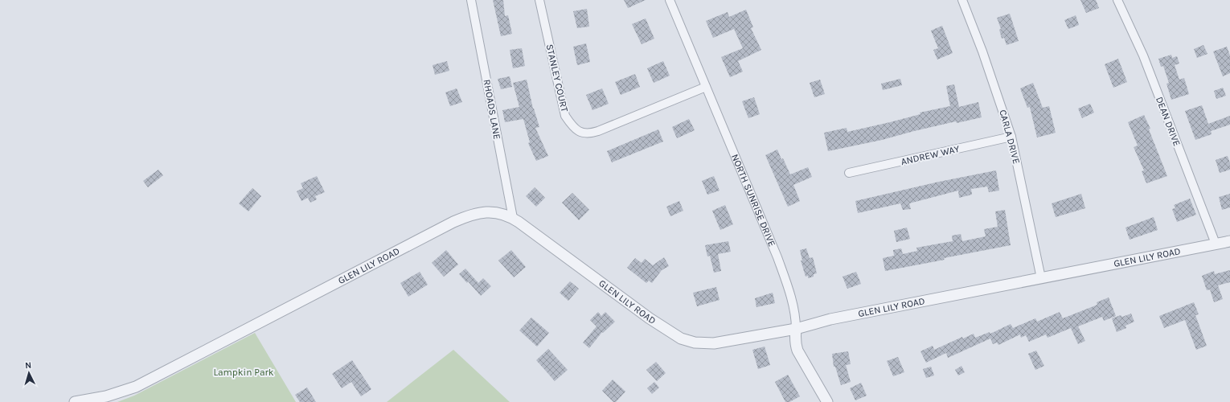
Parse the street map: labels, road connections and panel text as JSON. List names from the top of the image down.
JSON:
{
  "streets": {
    "street": [
      "STANLEY COURT",
      "RHOADS LANE",
      "DEAN DRIVE",
      "CARLA DRIVE",
      "ANDREW WAY",
      "NORTH SUNRISE DRIVE",
      "GLEN LILY ROAD"
    ]
  },
  "crossings": [
    ["STANLEY COURT", "NORTH SUNRISE DRIVE"],
    ["RHOADS LANE", "GLEN LILY ROAD"],
    ["DEAN DRIVE", "GLEN LILY ROAD"],
    ["CARLA DRIVE", "ANDREW WAY"],
    ["CARLA DRIVE", "GLEN LILY ROAD"],
    ["NORTH SUNRISE DRIVE", "GLEN LILY ROAD"]
  ],
  "parks": ["Lampkin Park"],
  "north": "top"
}
